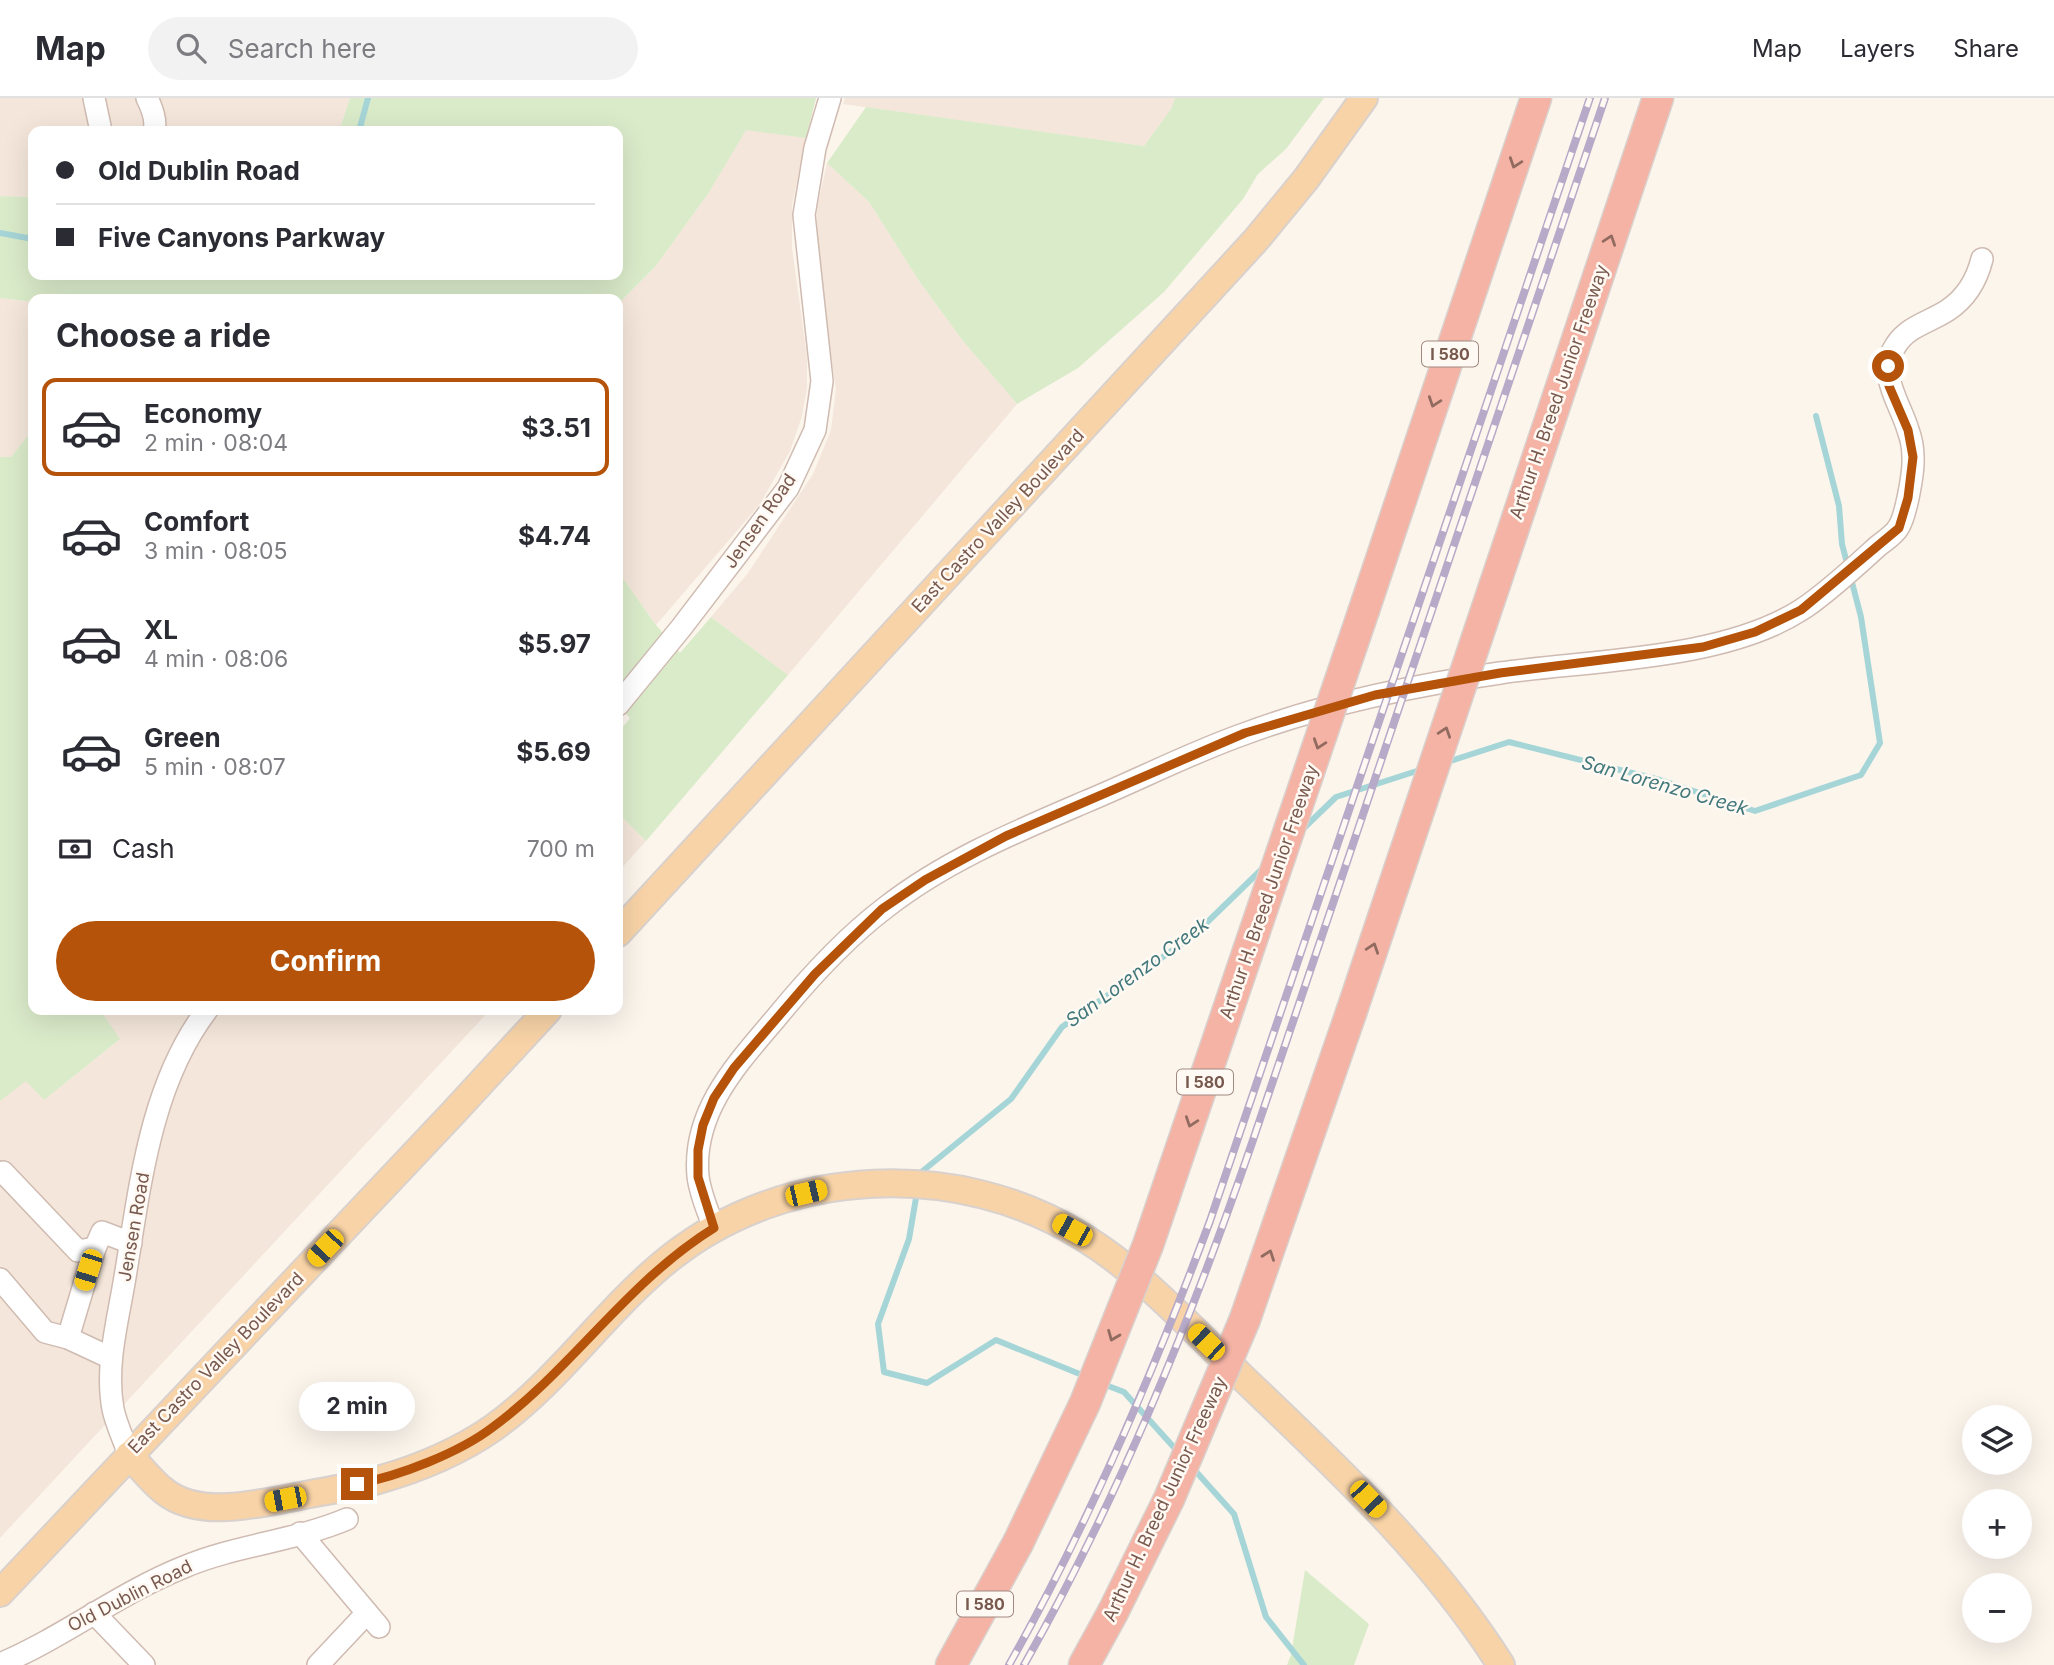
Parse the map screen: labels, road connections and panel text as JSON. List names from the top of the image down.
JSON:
{
  "streets": {
    "highway": ["I 580", "Arthur H. Breed Junior Freeway"],
    "main road": ["East Castro Valley Boulevard"],
    "street": ["Jensen Road", "Old Dublin Road"]
  },
  "crossings": [
    ["Jensen Road", "East Castro Valley Boulevard"]
  ],
  "water": ["San Lorenzo Creek"],
  "page": {
    "header": "Map",
    "search": "Search here",
    "nav": ["Map", "Layers", "Share"],
    "banner": ["Old Dublin Road", "Five Canyons Parkway"],
    "heading": "Choose a ride",
    "list": [
      {
        "name": "Economy",
        "note": "2 min · 08:04",
        "value": "$3.51"
      },
      {
        "name": "Comfort",
        "note": "3 min · 08:05",
        "value": "$4.74"
      },
      {
        "name": "XL",
        "note": "4 min · 08:06",
        "value": "$5.97"
      },
      {
        "name": "Green",
        "note": "5 min · 08:07",
        "value": "$5.69"
      }
    ],
    "pay": ["Cash", "700 m"],
    "buttons": "Confirm",
    "bubble": "2 min",
    "map_buttons": ["+", "−"]
  }
}
